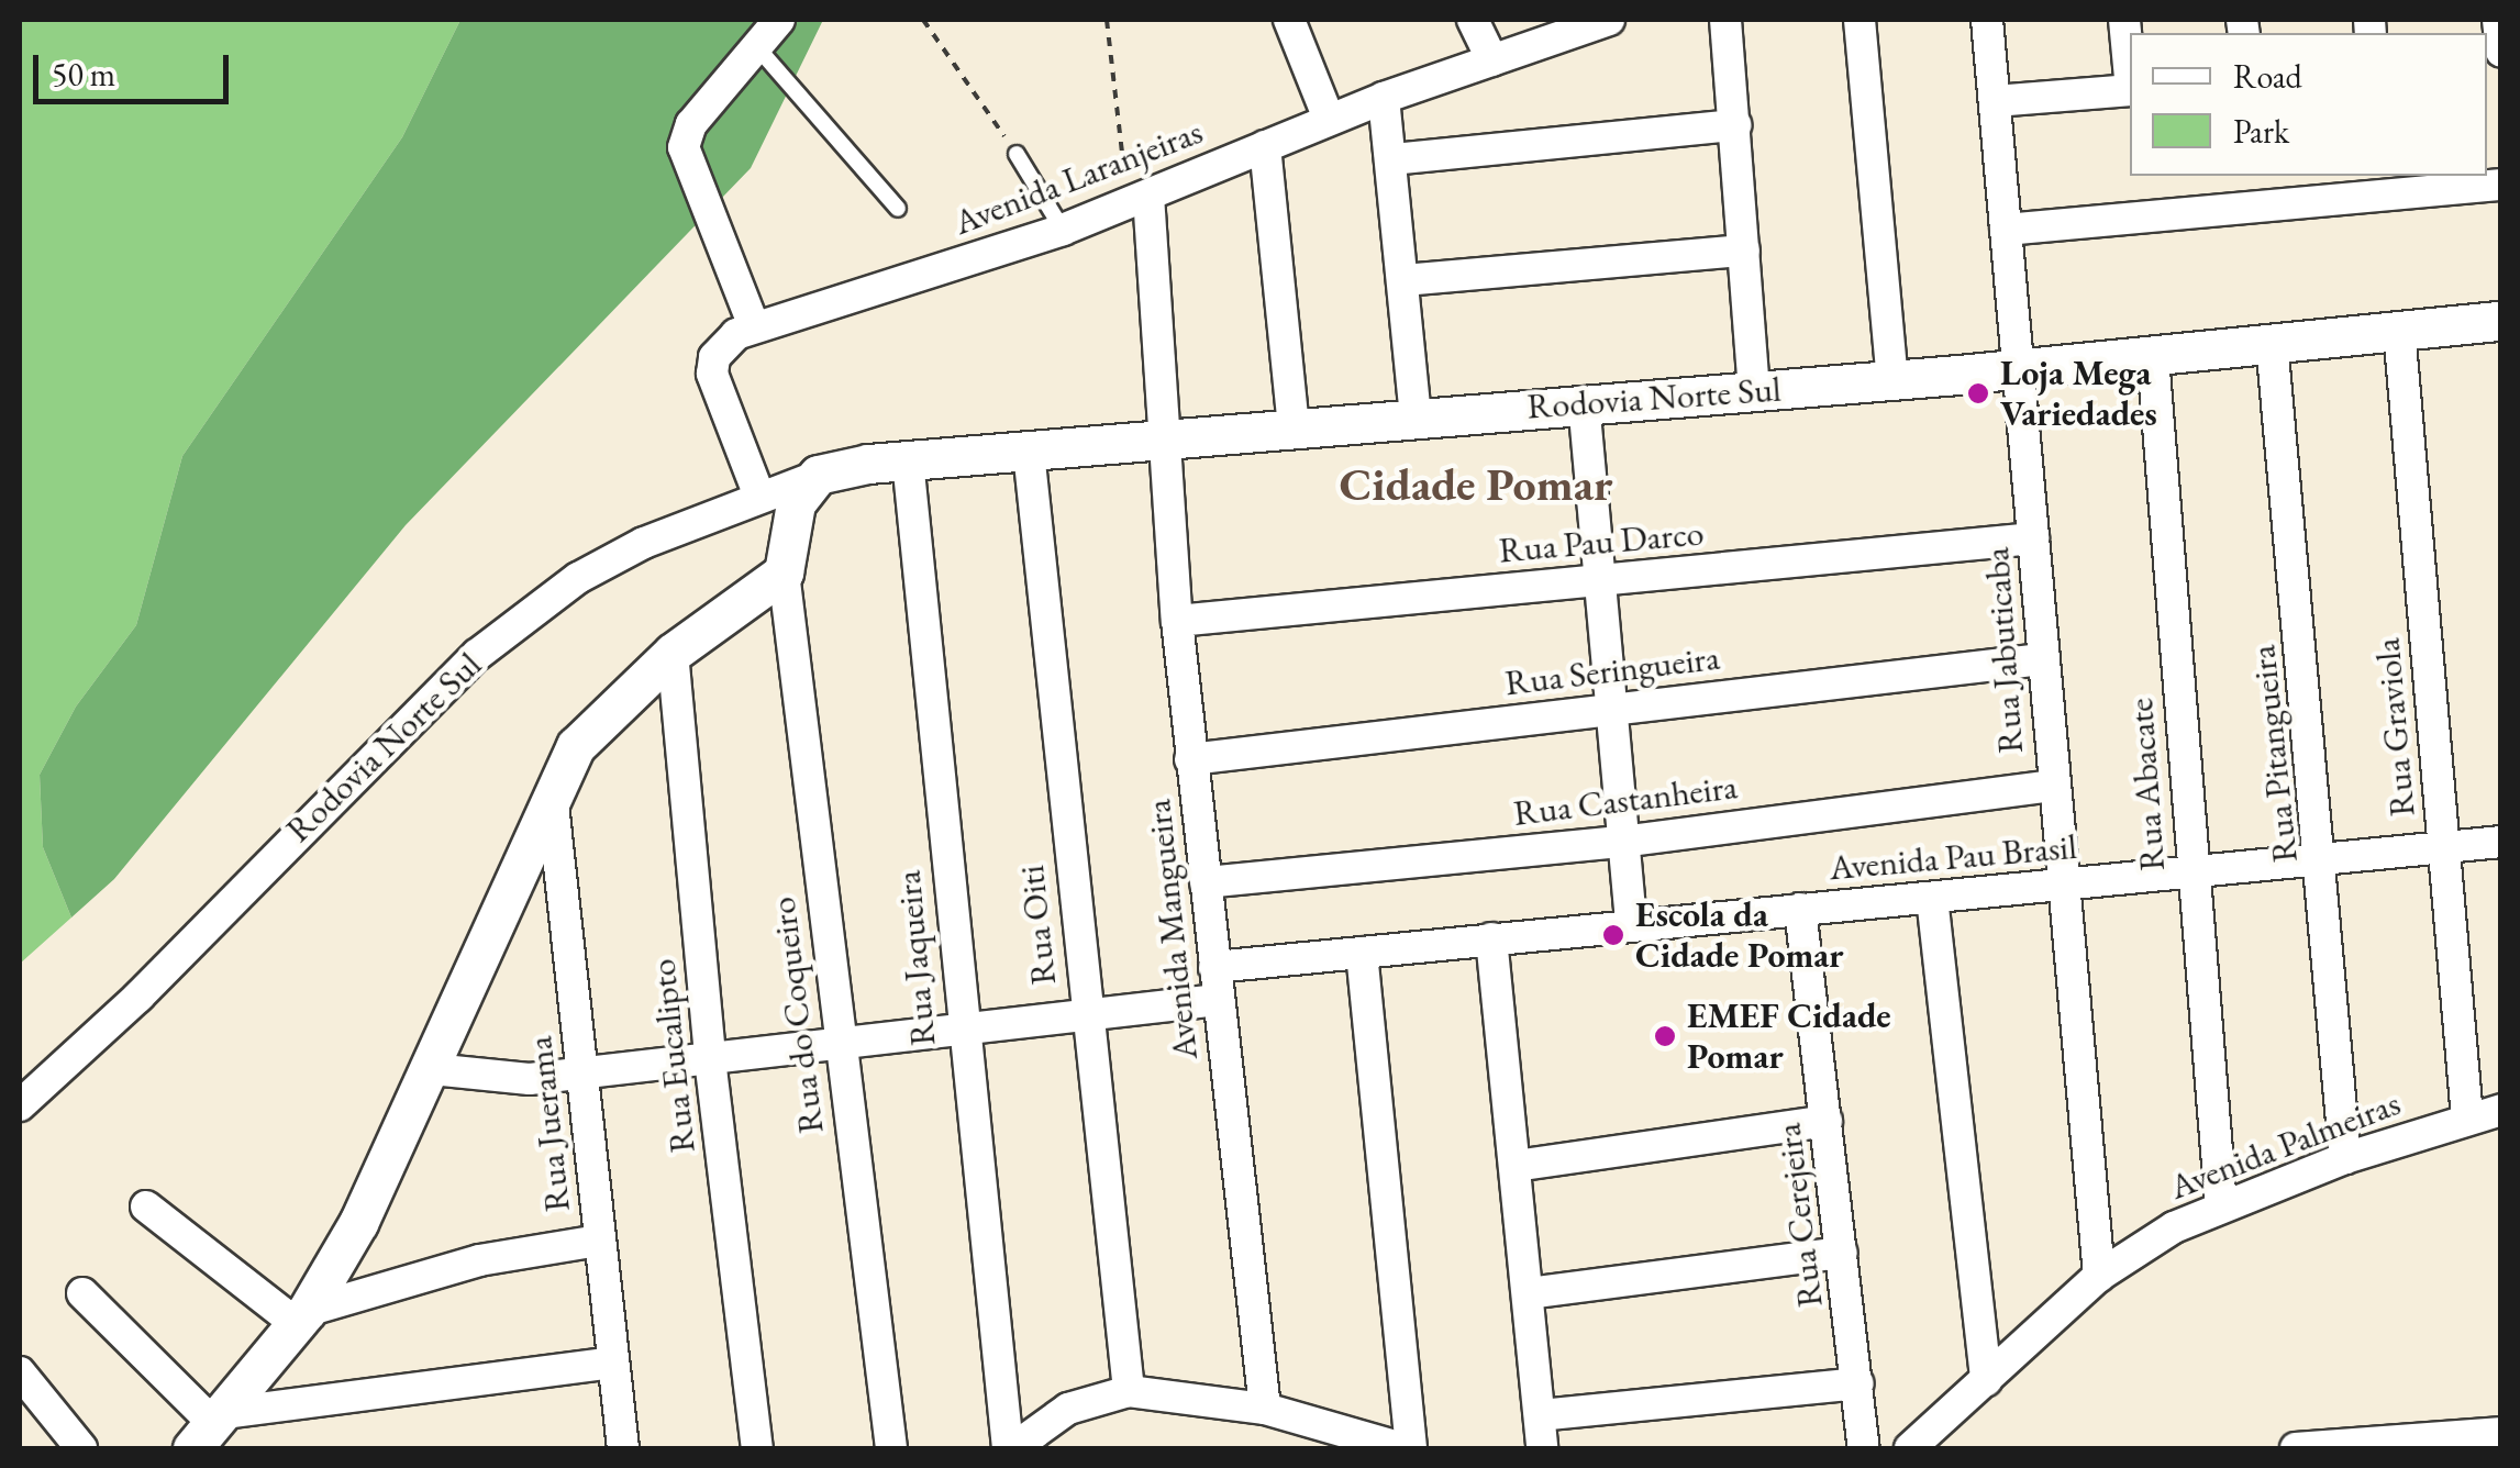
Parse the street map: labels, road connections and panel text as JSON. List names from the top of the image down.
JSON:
{
  "streets": {
    "street": [
      "Avenida Laranjeiras",
      "Rodovia Norte Sul",
      "Rua Pau Darco",
      "Rua Jabuticaba",
      "Rua Seringueira",
      "Rua Graviola",
      "Rua Pitangueira",
      "Rua Abacate",
      "Rua Castanheira",
      "Avenida Pau Brasil",
      "Rua Oiti",
      "Avenida Mangueira",
      "Rua Jaqueira",
      "Rua do Coqueiro",
      "Rua Eucalipto",
      "Rua Juerama",
      "Avenida Palmeiras",
      "Rua Cerejeira"
    ]
  },
  "crossings": [
    ["Avenida Laranjeiras", "Rodovia Norte Sul"],
    ["Avenida Laranjeiras", "Avenida Mangueira"],
    ["Rodovia Norte Sul", "Rua Jabuticaba"],
    ["Rodovia Norte Sul", "Rua Graviola"],
    ["Rodovia Norte Sul", "Rua Pitangueira"],
    ["Rodovia Norte Sul", "Rua Abacate"],
    ["Rodovia Norte Sul", "Rua Oiti"],
    ["Rodovia Norte Sul", "Avenida Mangueira"],
    ["Rodovia Norte Sul", "Rua Jaqueira"],
    ["Rua Pau Darco", "Rua Jabuticaba"],
    ["Rua Pau Darco", "Avenida Mangueira"],
    ["Rua Jabuticaba", "Rua Seringueira"],
    ["Rua Jabuticaba", "Rua Castanheira"],
    ["Rua Jabuticaba", "Avenida Pau Brasil"],
    ["Rua Jabuticaba", "Avenida Palmeiras"],
    ["Rua Seringueira", "Avenida Mangueira"],
    ["Rua Graviola", "Avenida Pau Brasil"],
    ["Rua Graviola", "Avenida Palmeiras"],
    ["Rua Pitangueira", "Avenida Pau Brasil"],
    ["Rua Pitangueira", "Avenida Palmeiras"],
    ["Rua Abacate", "Avenida Pau Brasil"],
    ["Rua Abacate", "Avenida Palmeiras"],
    ["Rua Castanheira", "Avenida Mangueira"],
    ["Avenida Pau Brasil", "Avenida Mangueira"],
    ["Avenida Pau Brasil", "Rua Cerejeira"]
  ],
  "districts": ["Cidade Pomar"],
  "places": ["Loja Mega Variedades", "Escola da Cidade Pomar", "EMEF Cidade Pomar"],
  "legend": ["Road", "Park"],
  "scale_bar": "50 m"
}
